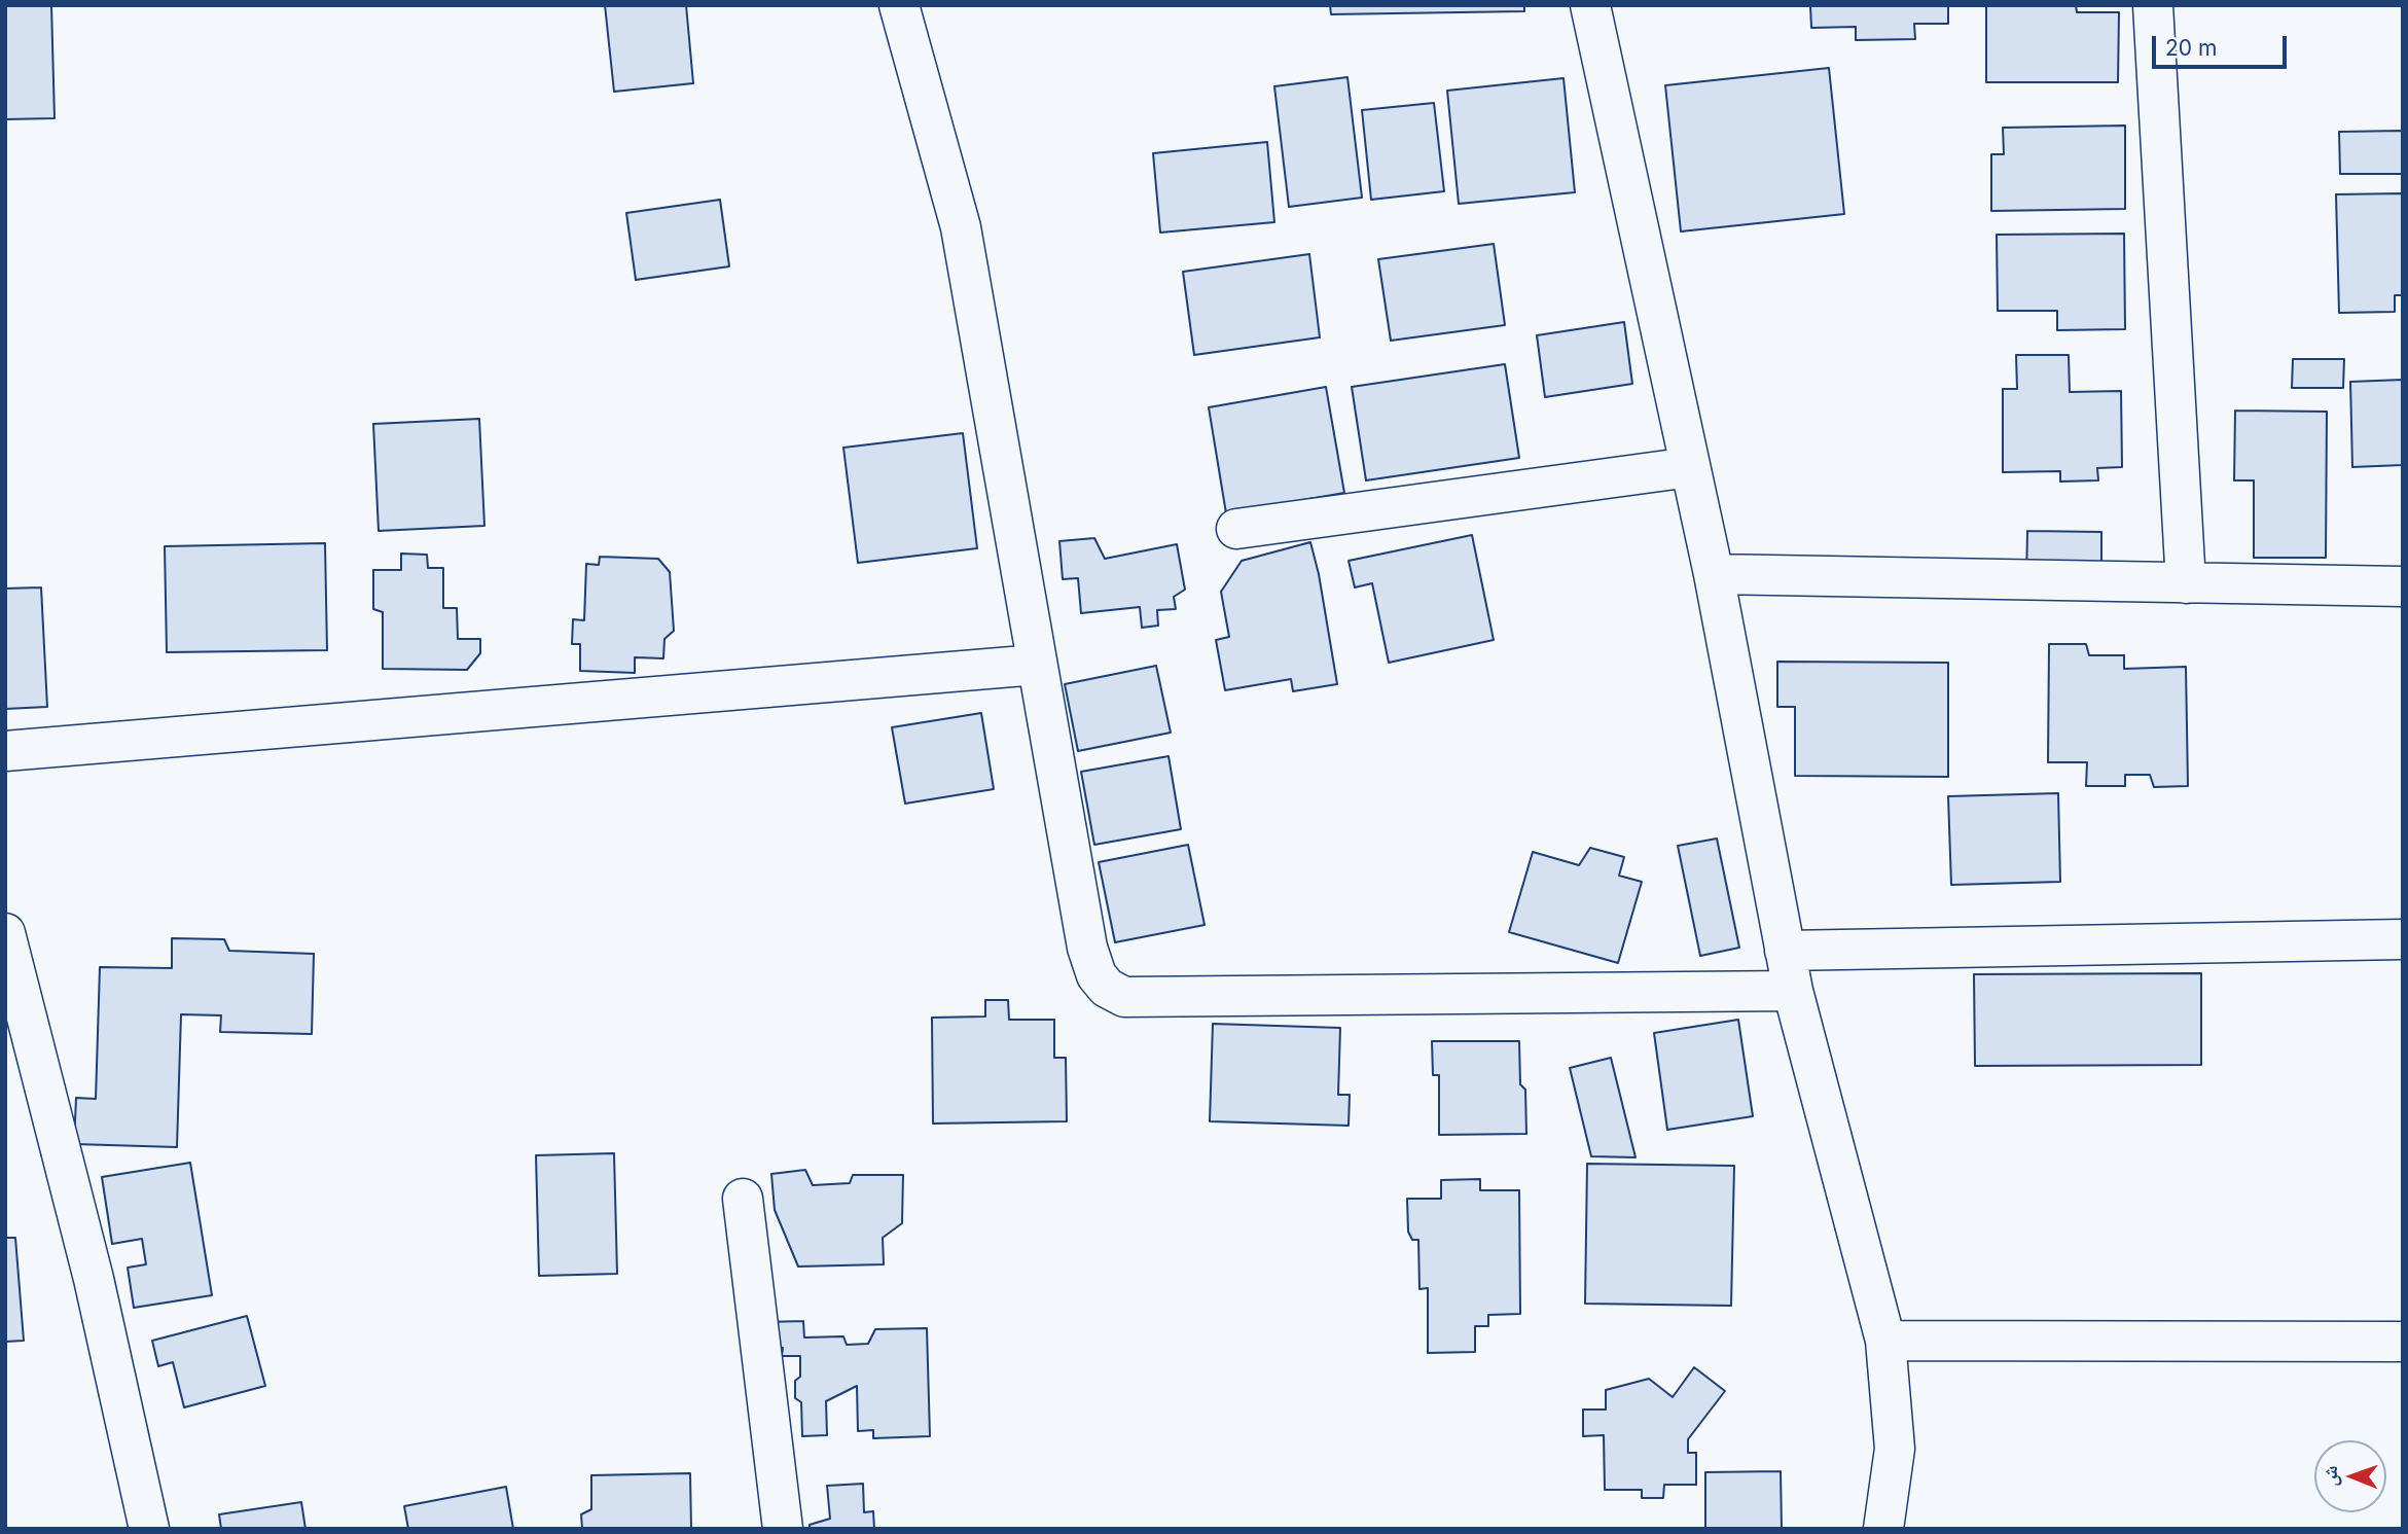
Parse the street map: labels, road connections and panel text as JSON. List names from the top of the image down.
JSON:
{
  "scale_bar": "20 m",
  "north": "left"
}
